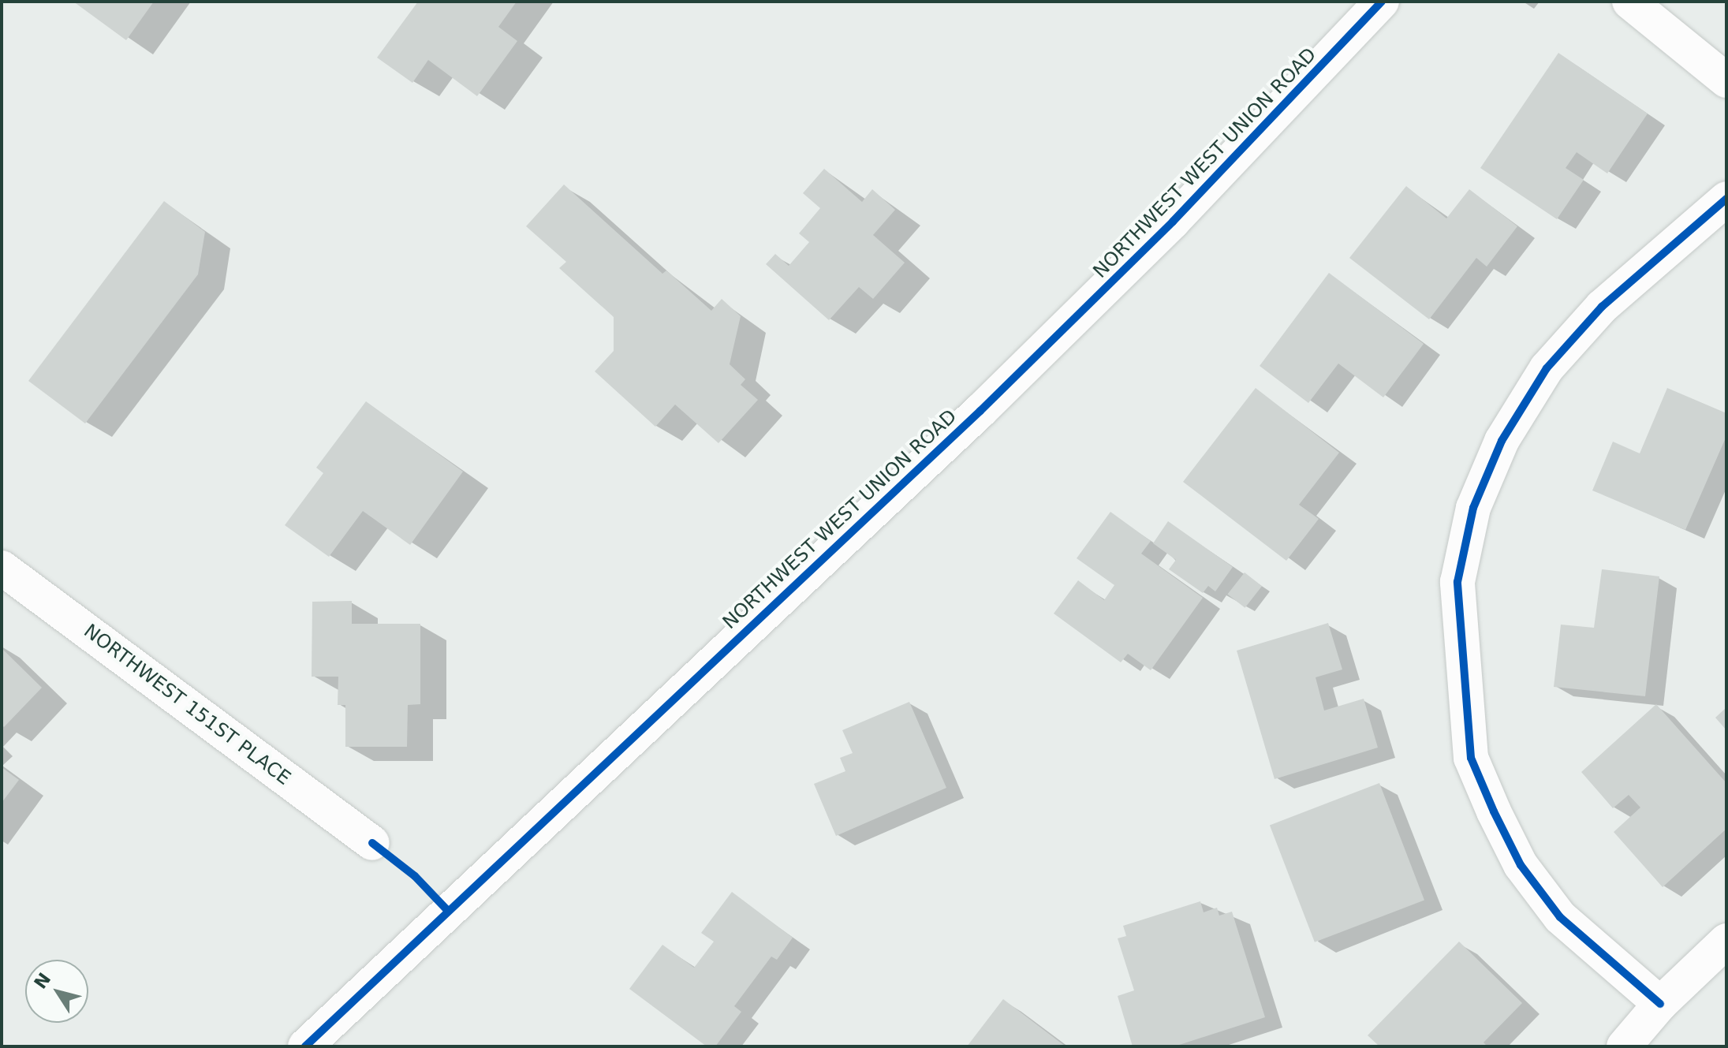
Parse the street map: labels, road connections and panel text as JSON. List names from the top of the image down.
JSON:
{
  "streets": {
    "street": ["NORTHWEST WEST UNION ROAD", "NORTHWEST 151ST PLACE"]
  },
  "north": "top left"
}
